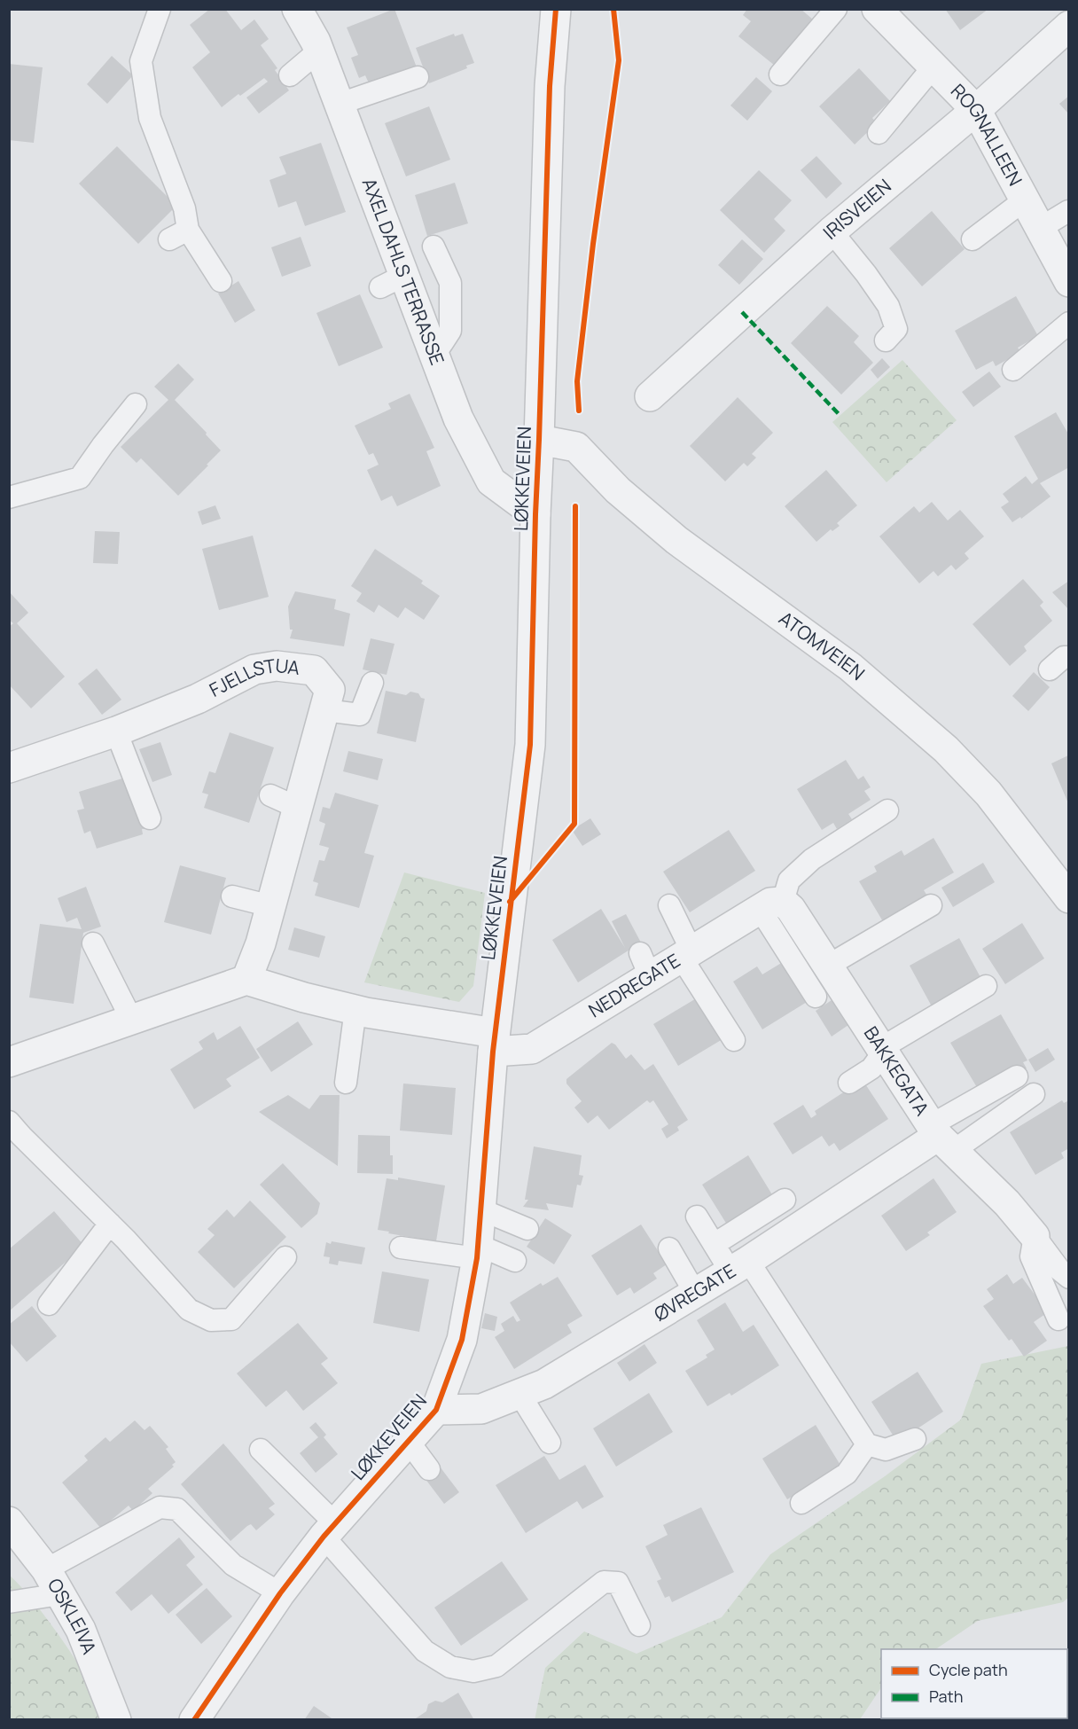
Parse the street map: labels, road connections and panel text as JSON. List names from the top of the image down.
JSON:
{
  "streets": {
    "street": [
      "ROGNALLEEN",
      "IRISVEIEN",
      "AXEL DAHLS TERRASSE",
      "LØKKEVEIEN",
      "ATOMVEIEN",
      "FJELLSTUA",
      "NEDREGATE",
      "BAKKEGATA",
      "ØVREGATE",
      "OSKLEIVA"
    ]
  },
  "crossings": [
    ["ROGNALLEEN", "IRISVEIEN"],
    ["AXEL DAHLS TERRASSE", "LØKKEVEIEN"],
    ["LØKKEVEIEN", "ATOMVEIEN"],
    ["LØKKEVEIEN", "NEDREGATE"],
    ["LØKKEVEIEN", "ØVREGATE"],
    ["NEDREGATE", "BAKKEGATA"],
    ["BAKKEGATA", "ØVREGATE"]
  ],
  "legend": ["Cycle path", "Path"]
}
